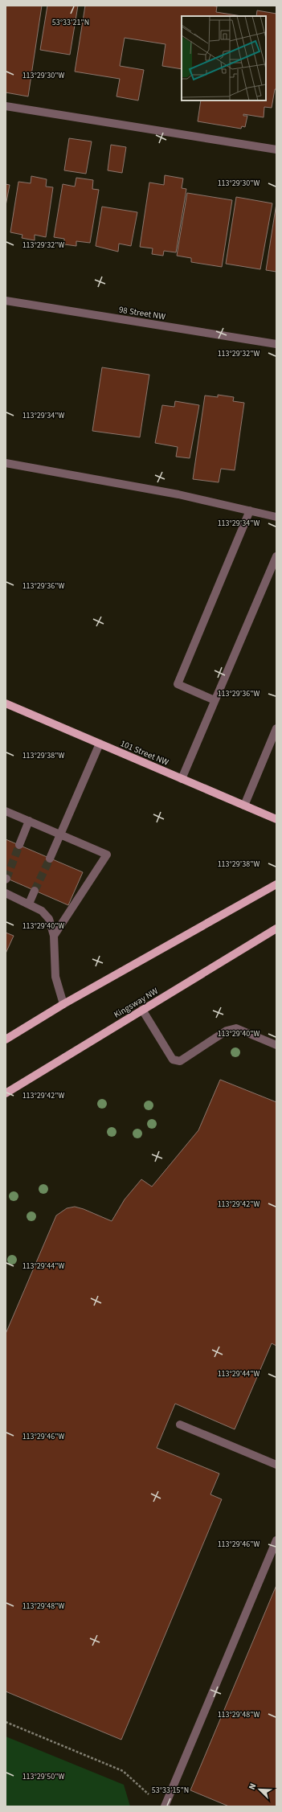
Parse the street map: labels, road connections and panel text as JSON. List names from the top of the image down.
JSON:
{
  "streets": {
    "main road": ["101 Street NW", "Kingsway NW"],
    "street": ["98 Street NW"]
  },
  "north": "top left",
  "coordinates": [
    "53°33'21\"N",
    "113°29'30\"W",
    "113°29'32\"W",
    "113°29'34\"W",
    "113°29'36\"W",
    "113°29'38\"W",
    "113°29'40\"W",
    "113°29'42\"W",
    "113°29'44\"W",
    "113°29'46\"W",
    "113°29'48\"W",
    "113°29'50\"W",
    "53°33'15\"N"
  ]
}
